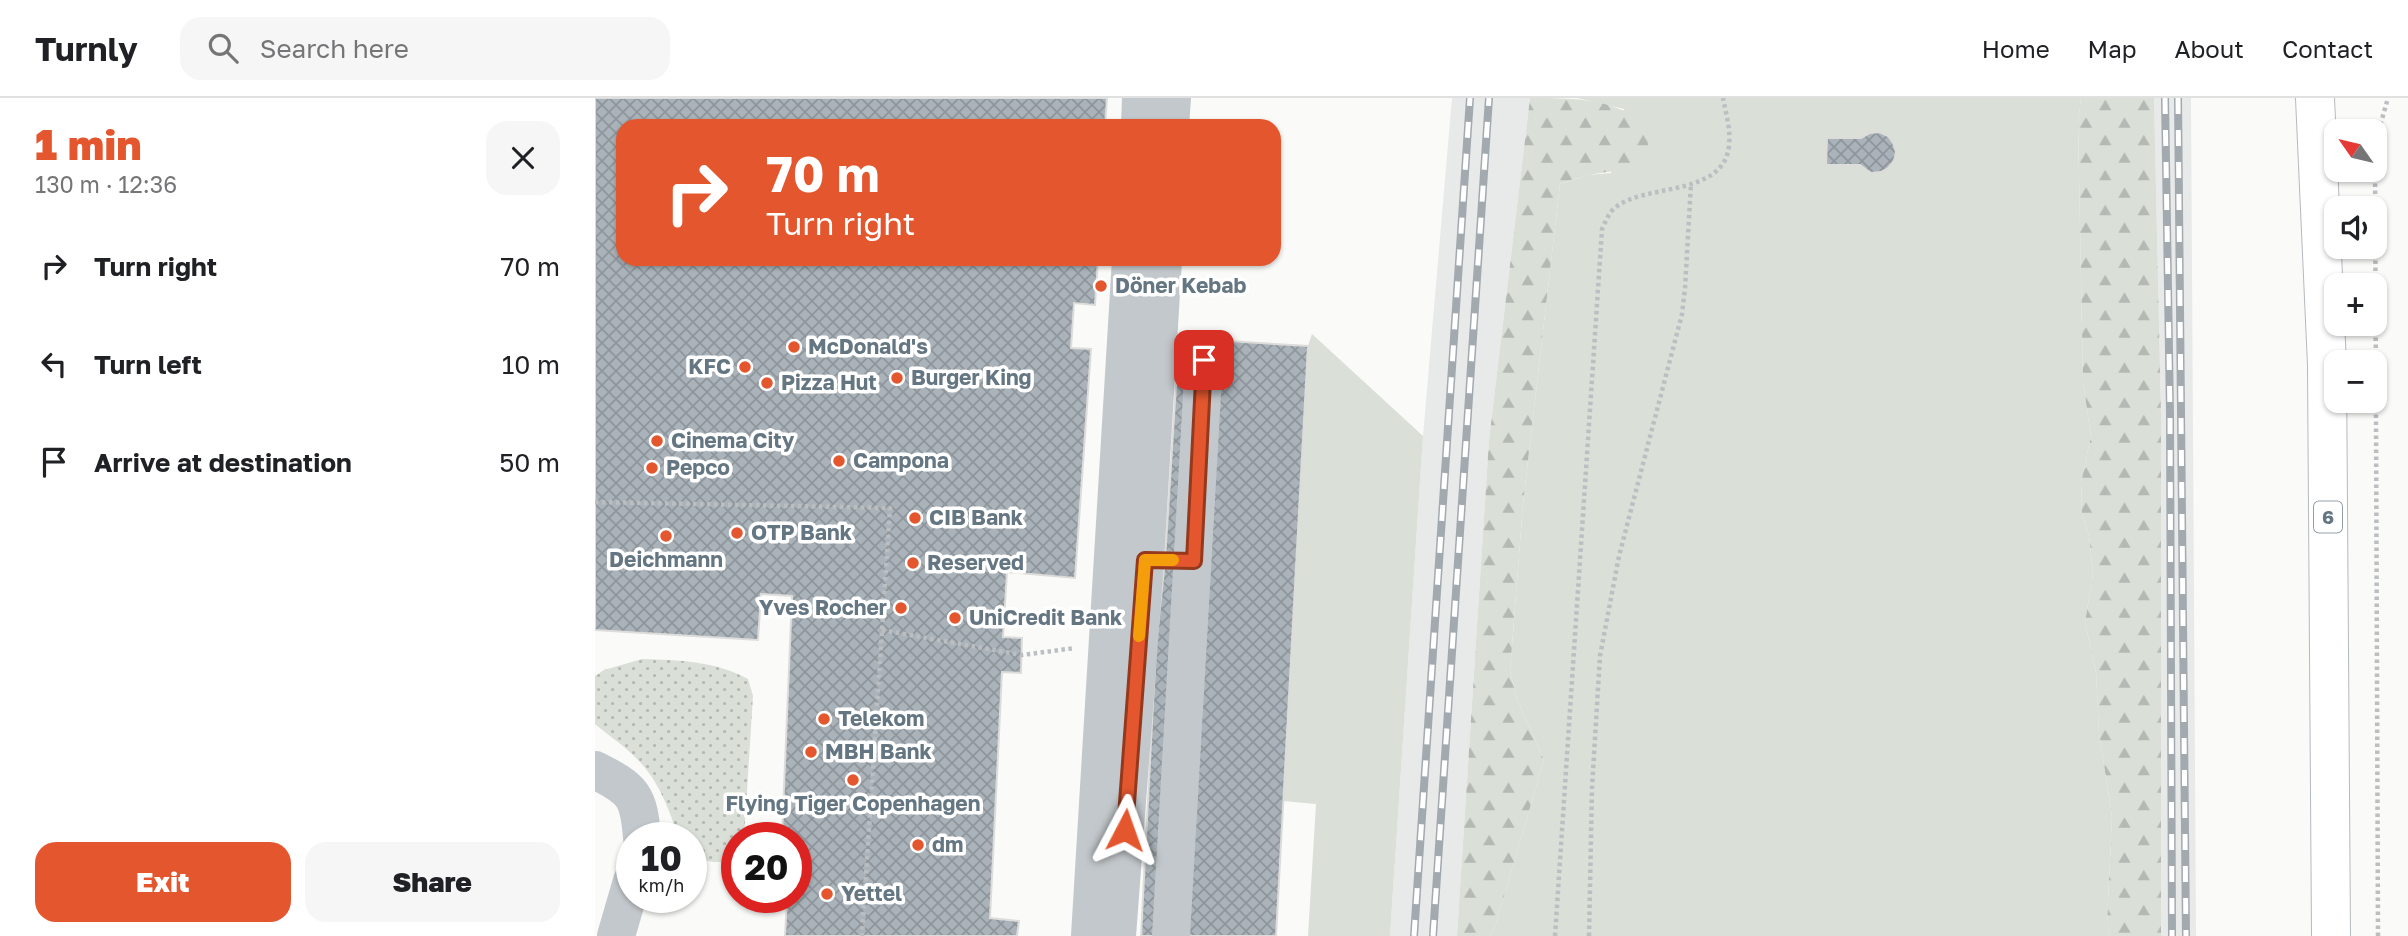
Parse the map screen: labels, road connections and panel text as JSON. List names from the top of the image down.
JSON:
{
  "streets": {
    "main road": ["6"]
  },
  "places": [
    "Döner Kebab",
    "McDonald's",
    "KFC",
    "Burger King",
    "Pizza Hut",
    "Cinema City",
    "Campona",
    "Pepco",
    "CIB Bank",
    "OTP Bank",
    "Deichmann",
    "Reserved",
    "Yves Rocher",
    "UniCredit Bank",
    "Telekom",
    "MBH Bank",
    "Flying Tiger Copenhagen",
    "dm",
    "Yettel"
  ],
  "north": "top left",
  "page": {
    "header": "Turnly",
    "search": "Search here",
    "nav": [
      "Home",
      "Map",
      "About",
      "Contact"
    ],
    "heading": ["1 min", "130 m · 12:36"],
    "map_buttons": ["+", "−"],
    "turn": ["70 m", "Turn right"],
    "list": [
      {
        "name": "Turn right",
        "value": "70 m"
      },
      {
        "name": "Turn left",
        "value": "10 m"
      },
      {
        "name": "Arrive at destination",
        "value": "50 m"
      }
    ],
    "speed": "10 km/h",
    "limit": "20",
    "buttons": ["Exit", "Share"]
  }
}
